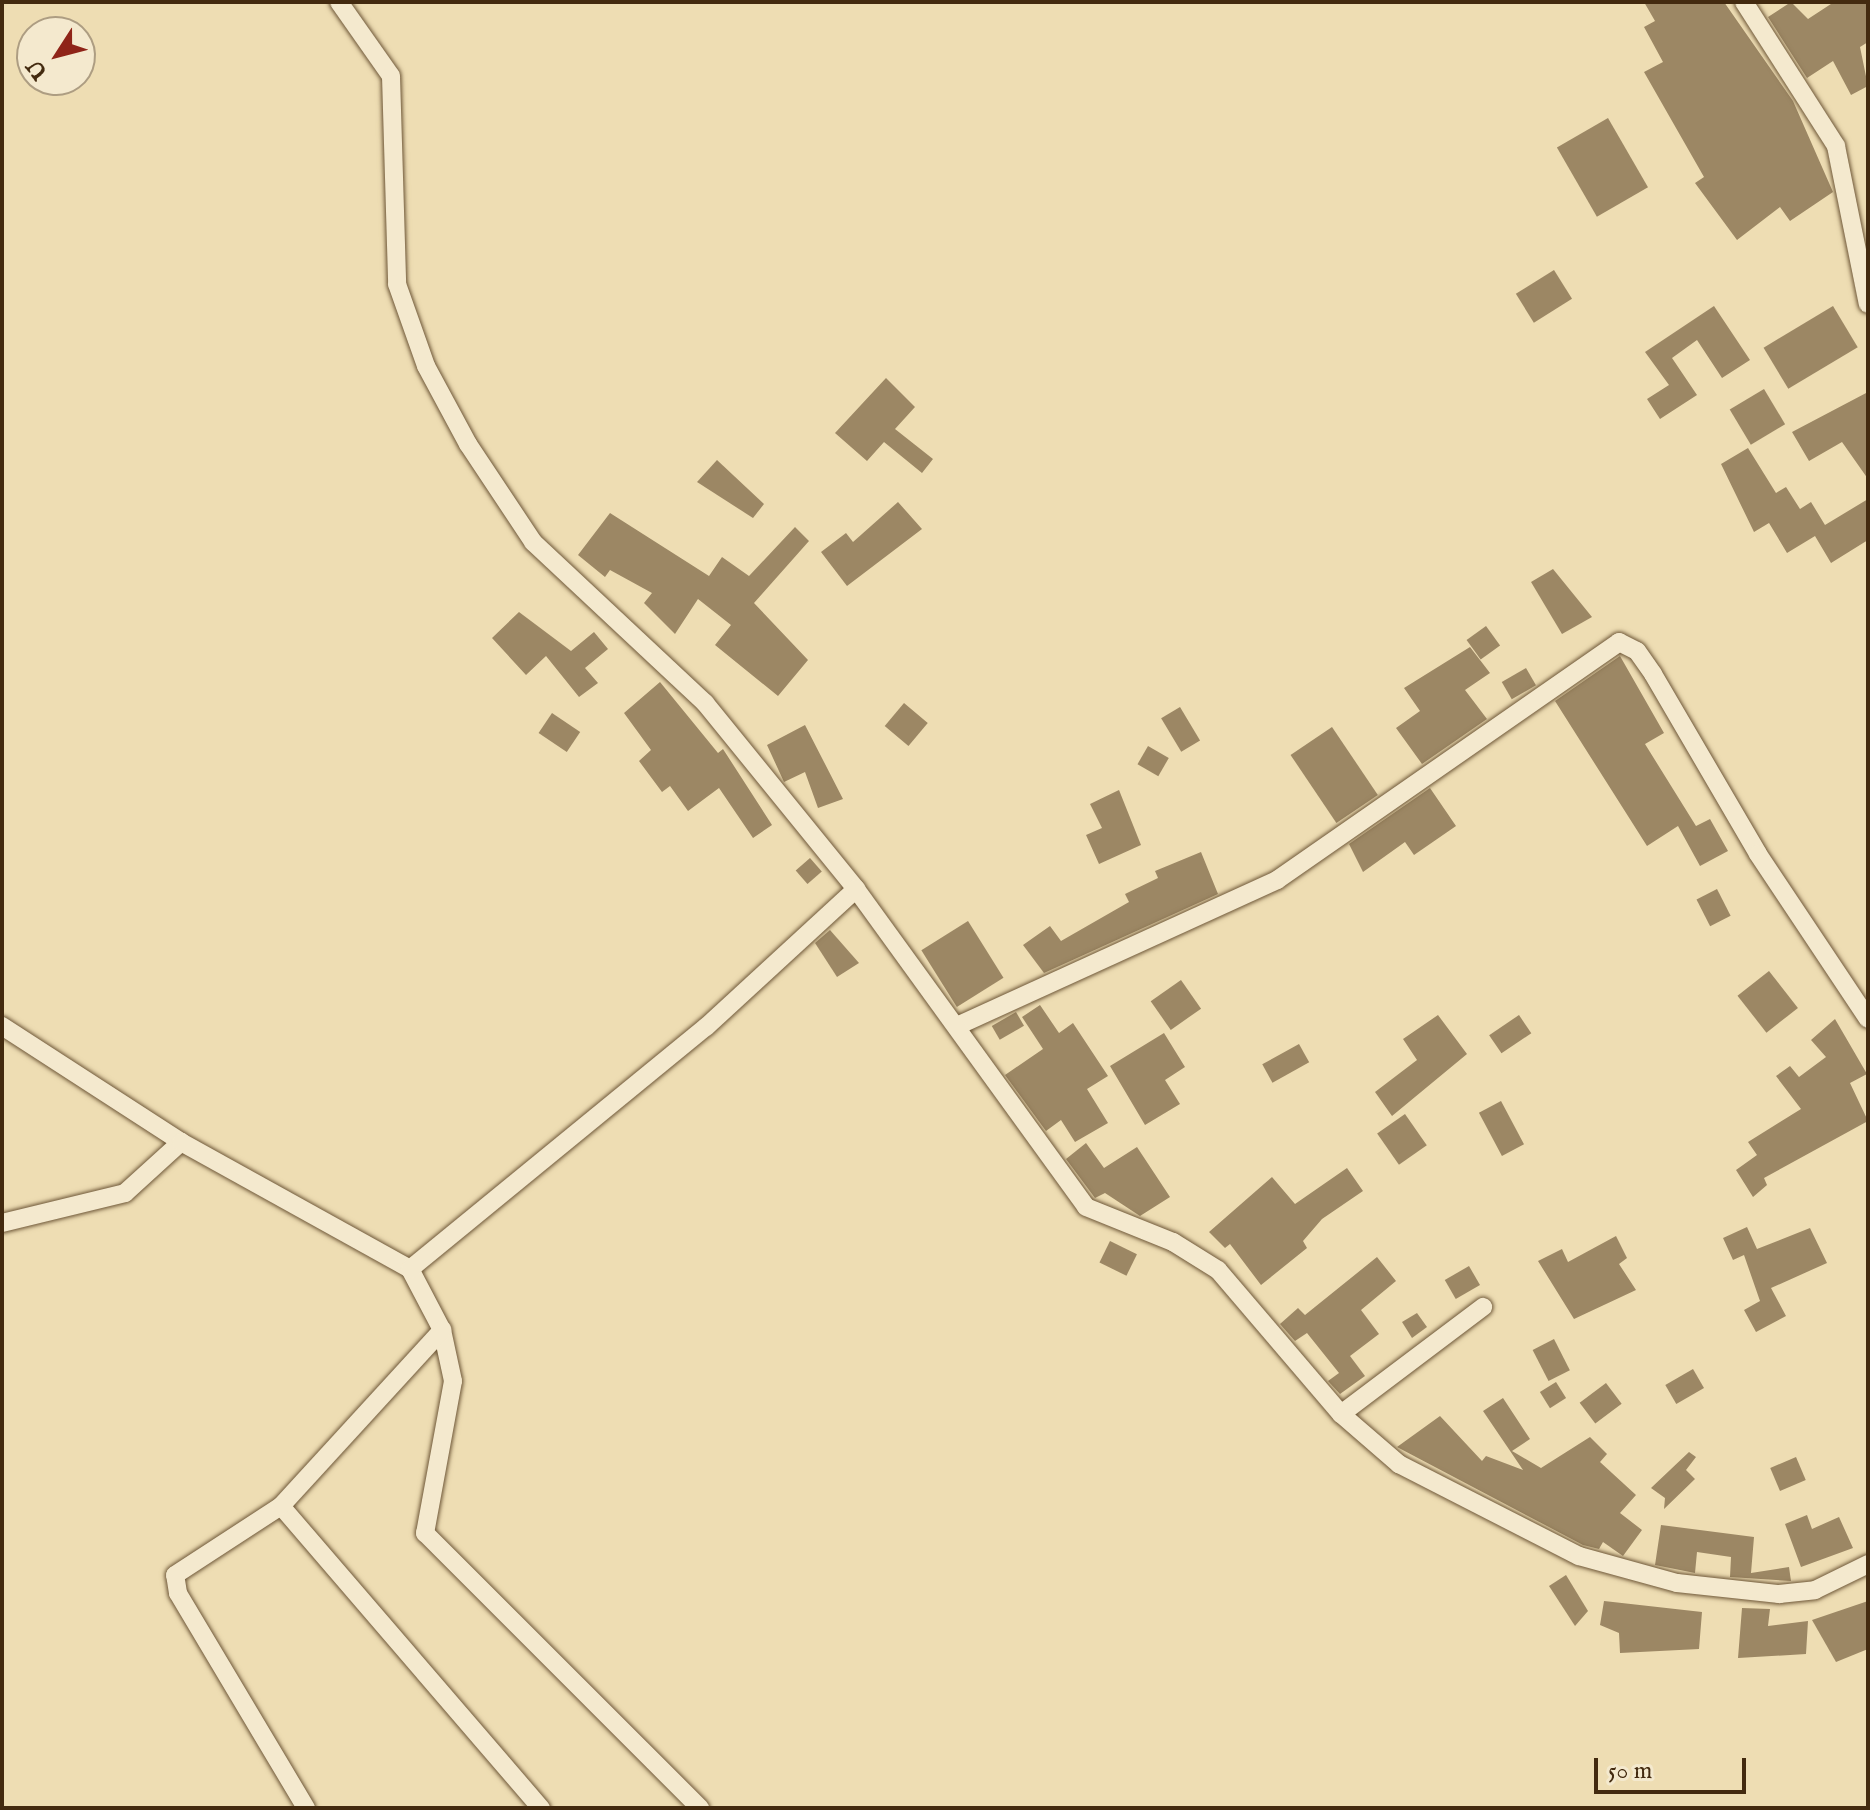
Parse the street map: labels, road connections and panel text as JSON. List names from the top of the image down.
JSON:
{
  "scale_bar": "50 m",
  "north": "bottom left"
}
